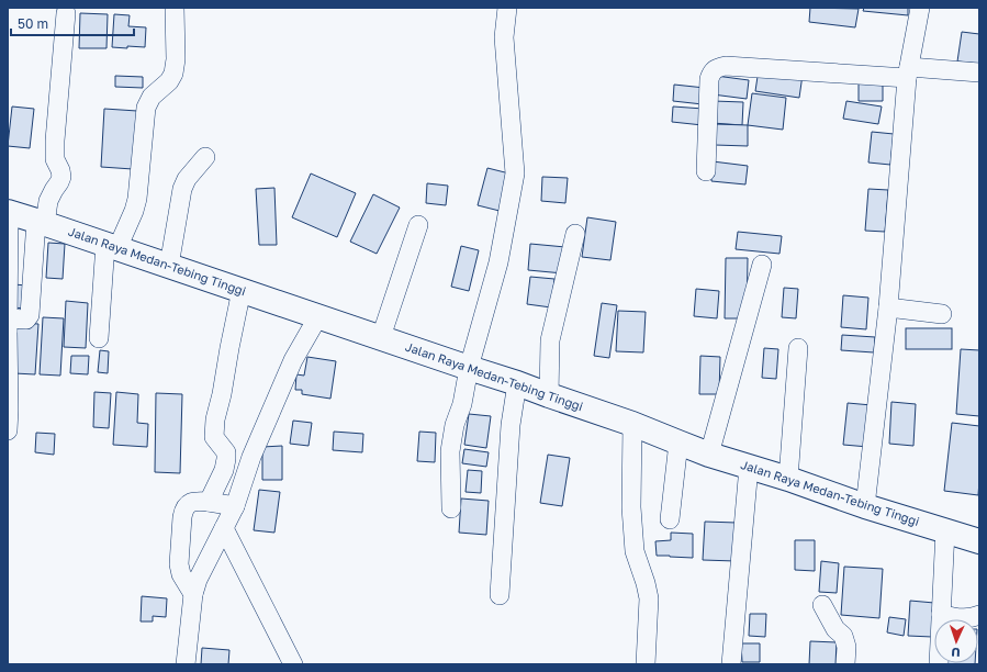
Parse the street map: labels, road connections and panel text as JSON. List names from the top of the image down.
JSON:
{
  "streets": {
    "highway": ["Jalan Raya Medan-Tebing Tinggi"]
  },
  "scale_bar": "50 m",
  "north": "bottom"
}
